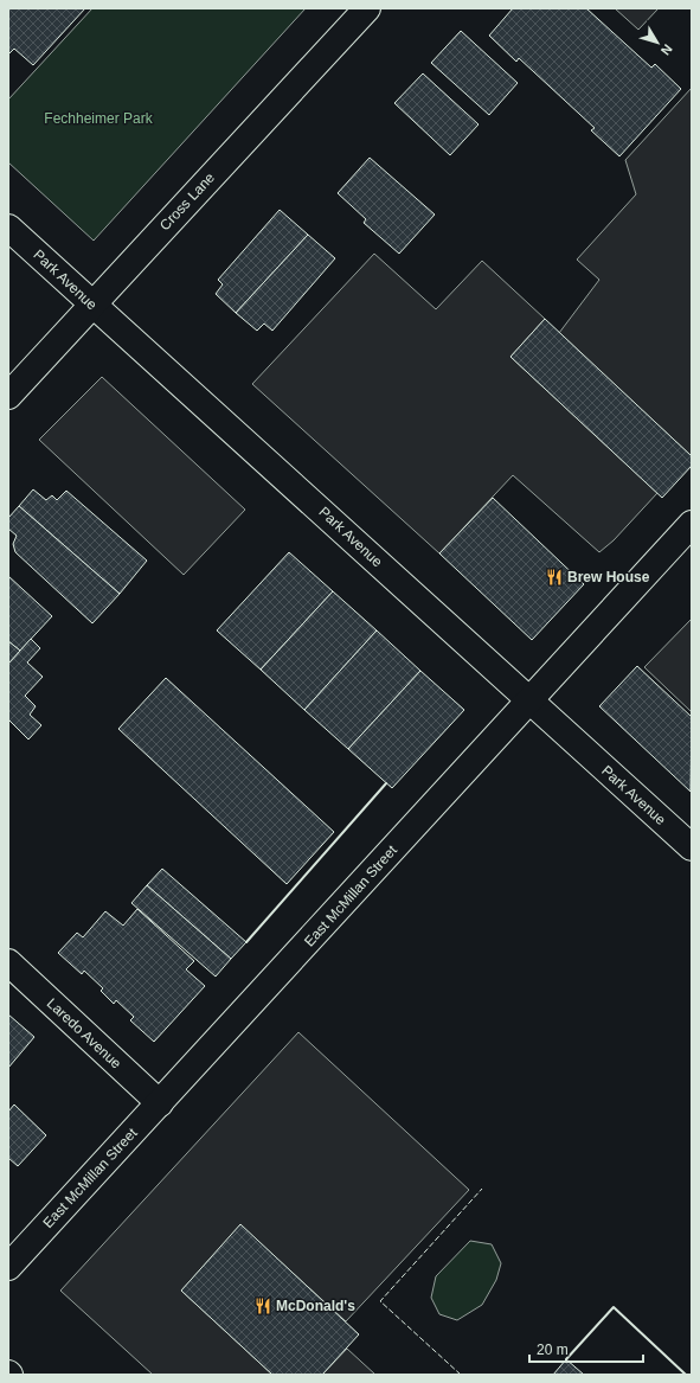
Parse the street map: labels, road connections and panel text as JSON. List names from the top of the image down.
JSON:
{
  "streets": {
    "street": [
      "Cross Lane",
      "Park Avenue",
      "East McMillan Street",
      "Laredo Avenue"
    ]
  },
  "crossings": [
    ["Cross Lane", "Park Avenue"],
    ["Park Avenue", "East McMillan Street"],
    ["East McMillan Street", "Laredo Avenue"]
  ],
  "parks": ["Fechheimer Park"],
  "places": {
    "restaurant": ["Brew House", "McDonald's"]
  },
  "scale_bar": "20 m",
  "north": "bottom right"
}
